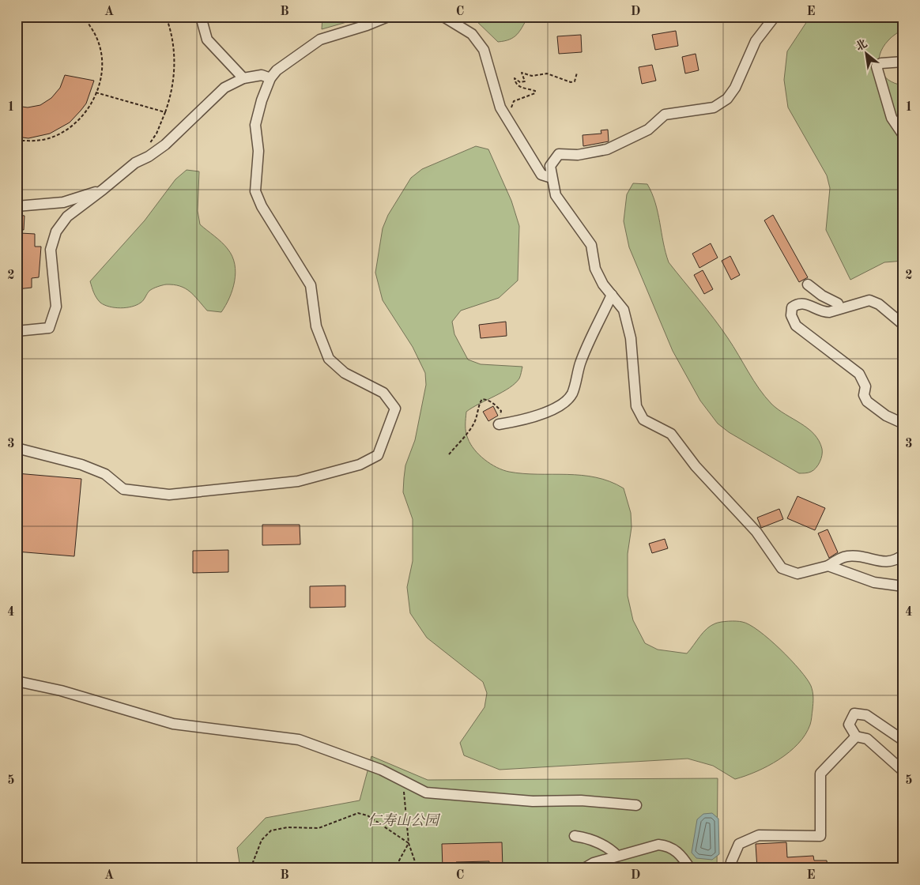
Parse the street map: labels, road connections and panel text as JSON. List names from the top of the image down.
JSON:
{
  "parks": ["仁寿山公园"],
  "north": "top left",
  "grid": {
    "columns": [
      "A",
      "B",
      "C",
      "D",
      "E"
    ],
    "rows": [
      "1",
      "2",
      "3",
      "4",
      "5"
    ]
  }
}
